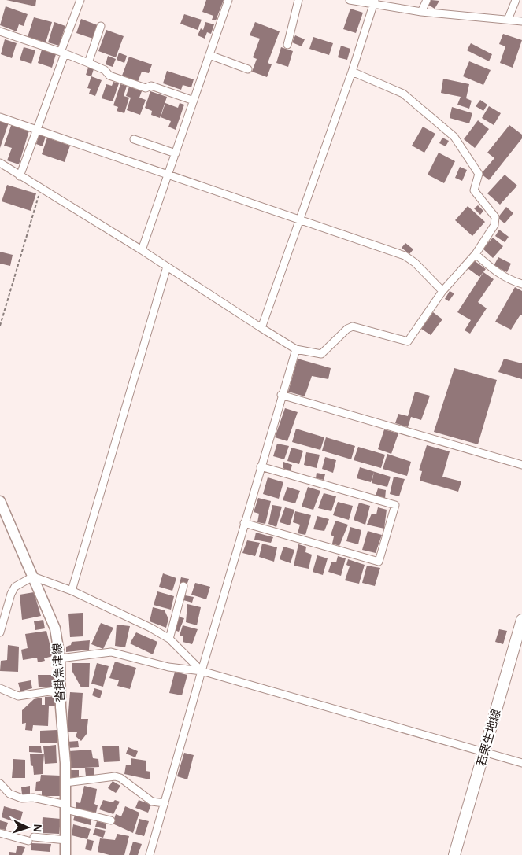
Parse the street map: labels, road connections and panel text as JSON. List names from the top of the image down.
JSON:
{
  "streets": {
    "main road": ["沓掛魚津線", "若栗生地線"]
  },
  "north": "right"
}
